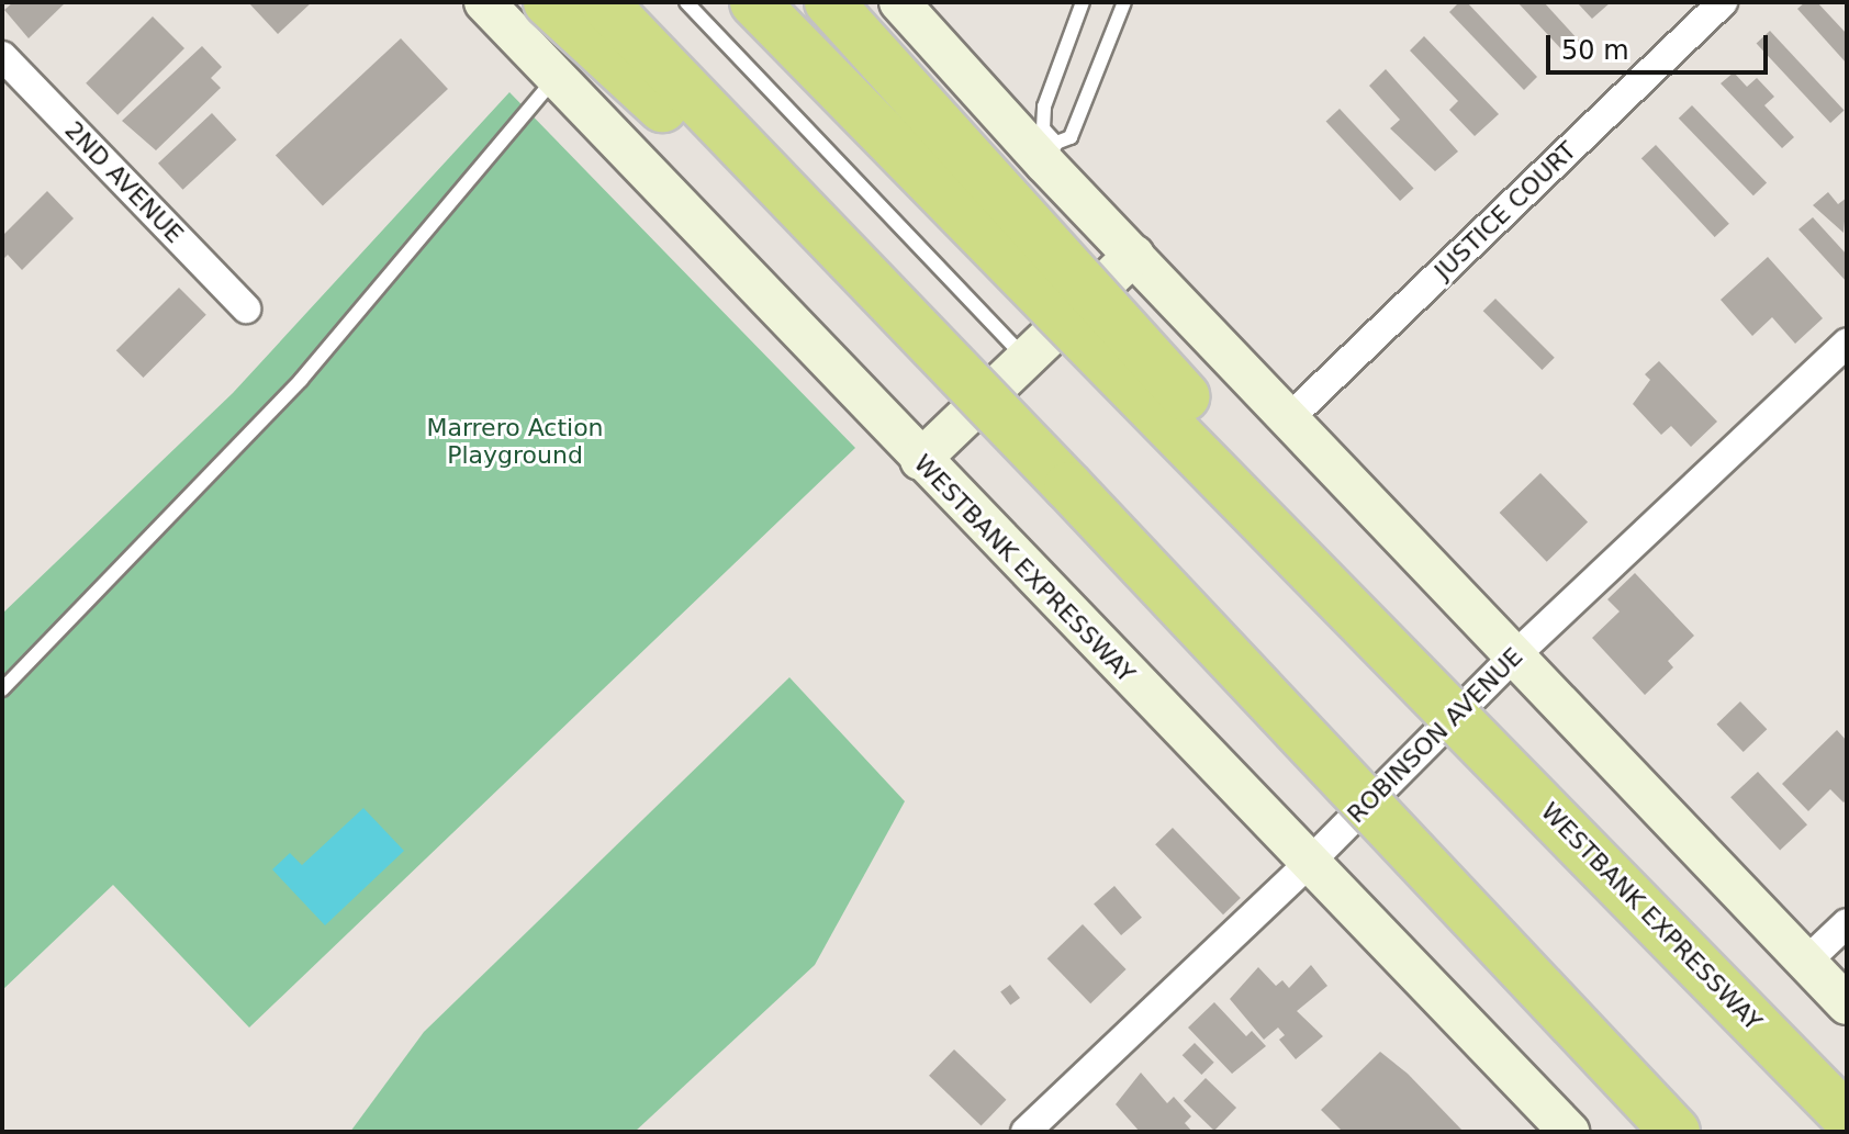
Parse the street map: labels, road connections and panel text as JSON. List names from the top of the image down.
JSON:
{
  "streets": {
    "highway": ["WESTBANK EXPRESSWAY"],
    "street": ["2ND AVENUE", "JUSTICE COURT", "ROBINSON AVENUE"]
  },
  "crossings": [
    ["WESTBANK EXPRESSWAY", "ROBINSON AVENUE"]
  ],
  "parks": ["Marrero Action Playground"],
  "scale_bar": "50 m"
}
